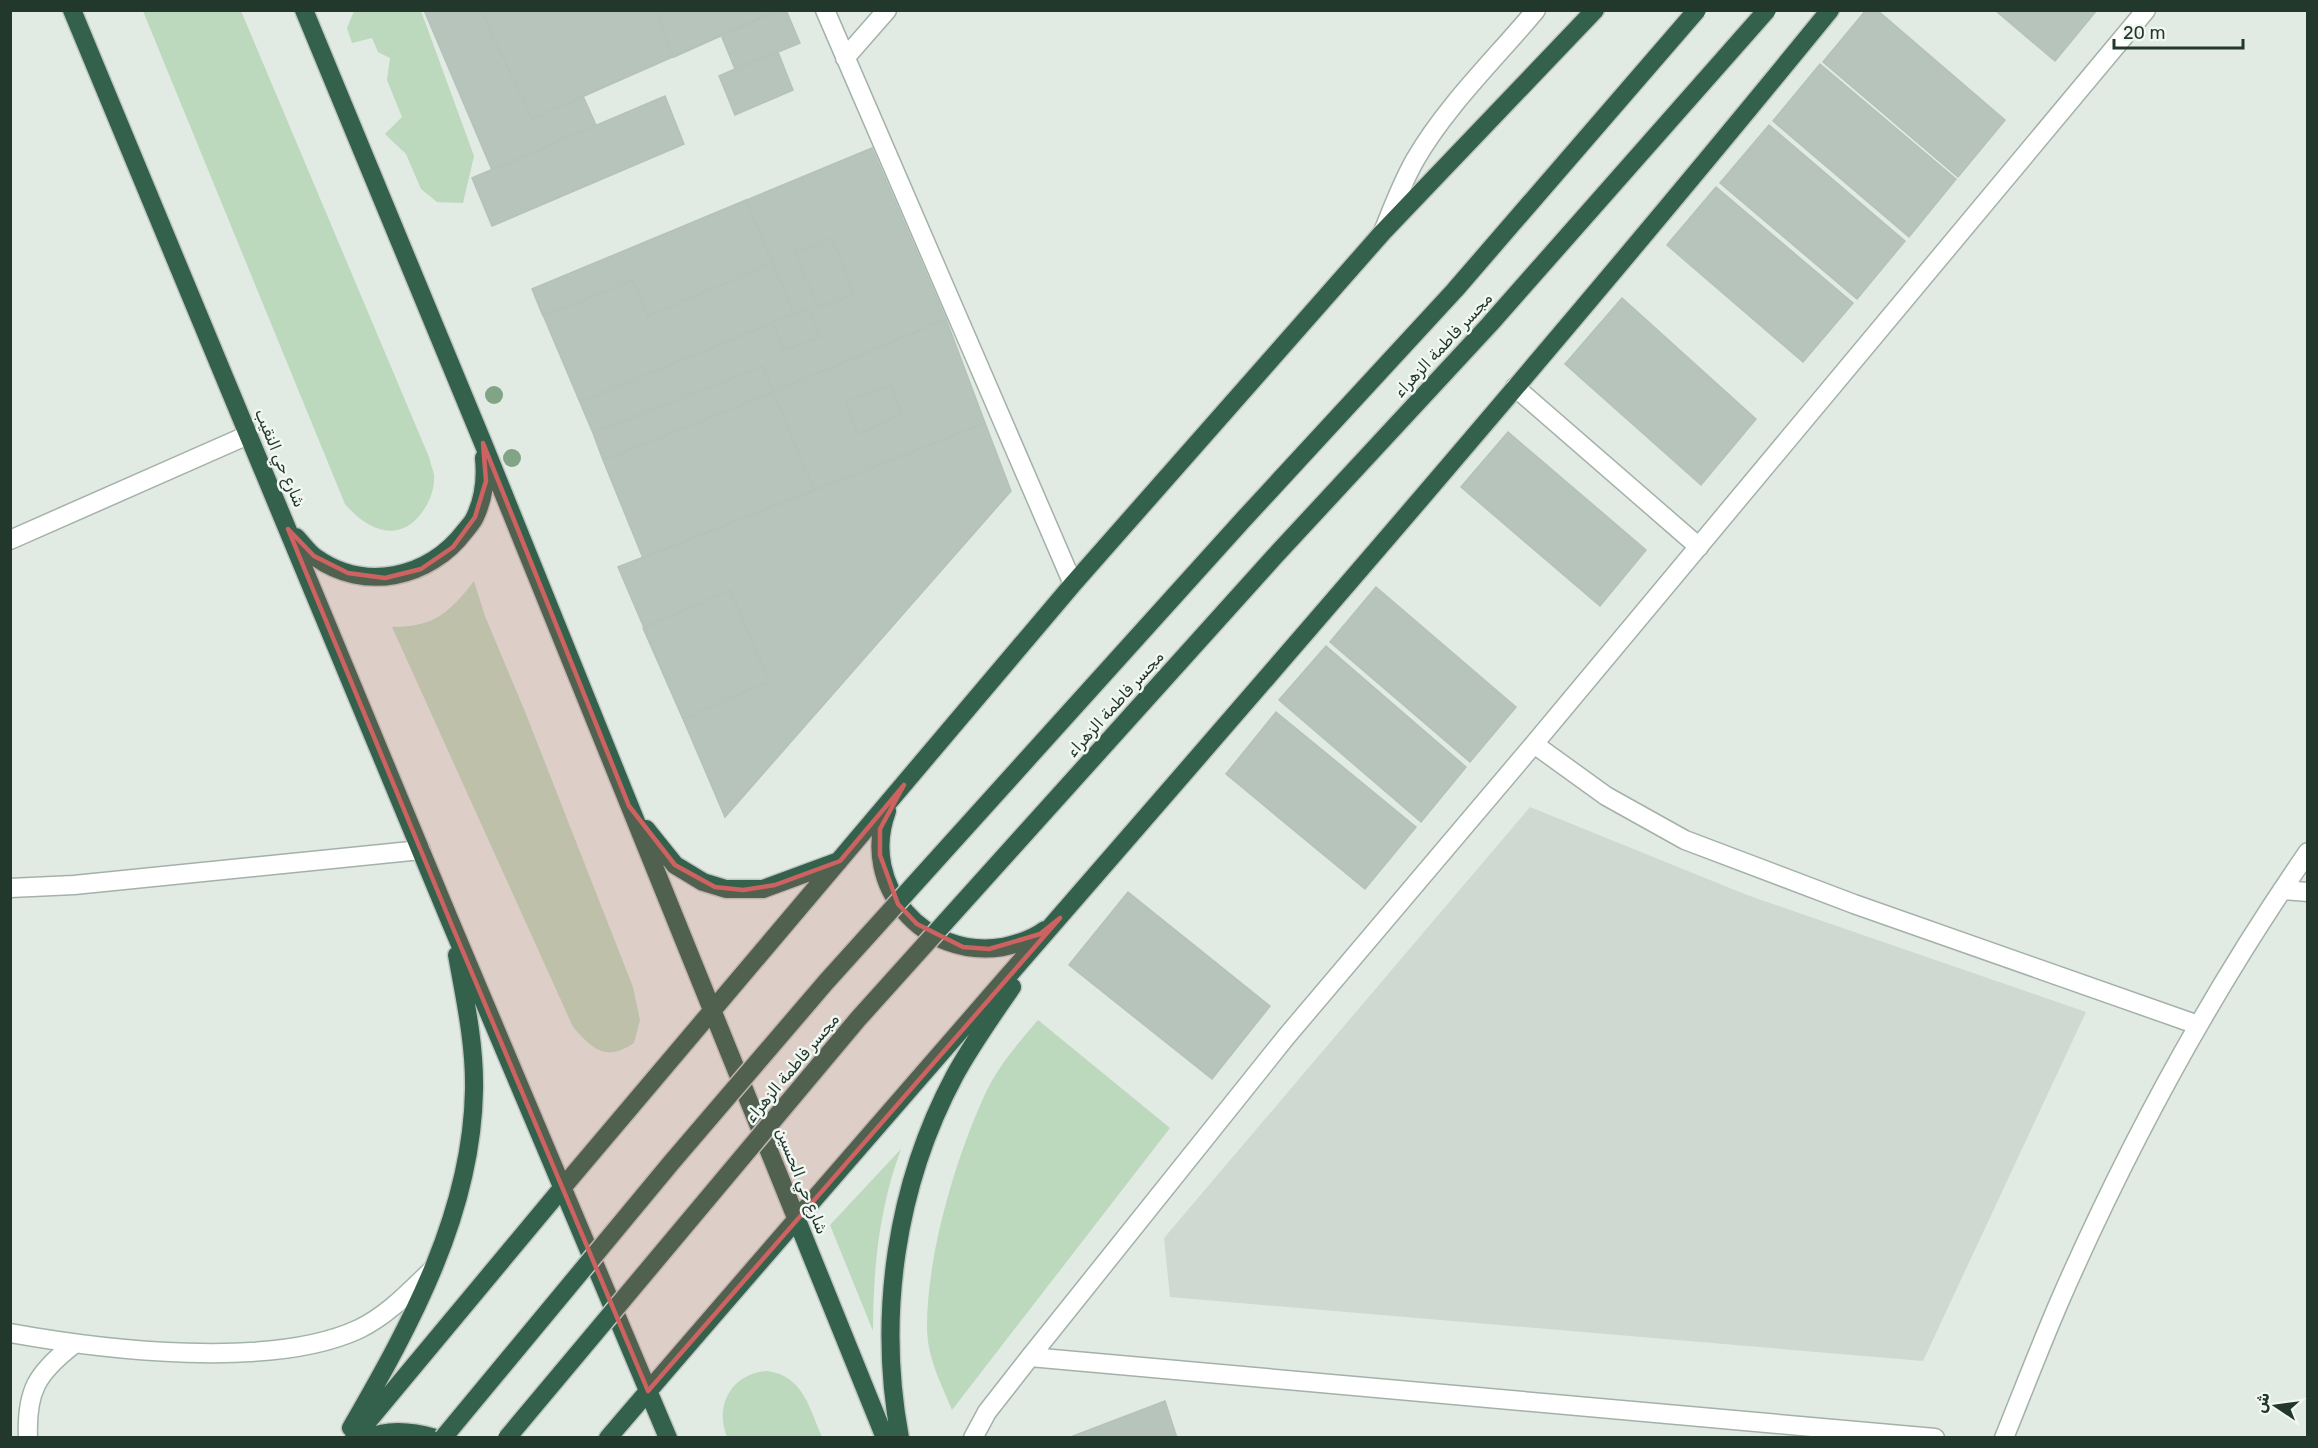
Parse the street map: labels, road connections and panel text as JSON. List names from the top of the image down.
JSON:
{
  "streets": {
    "highway": ["مجسر فاطمة الزهراء", "شارع حي النقيب", "شارع حي الحسين"]
  },
  "scale_bar": "20 m",
  "north": "left"
}
